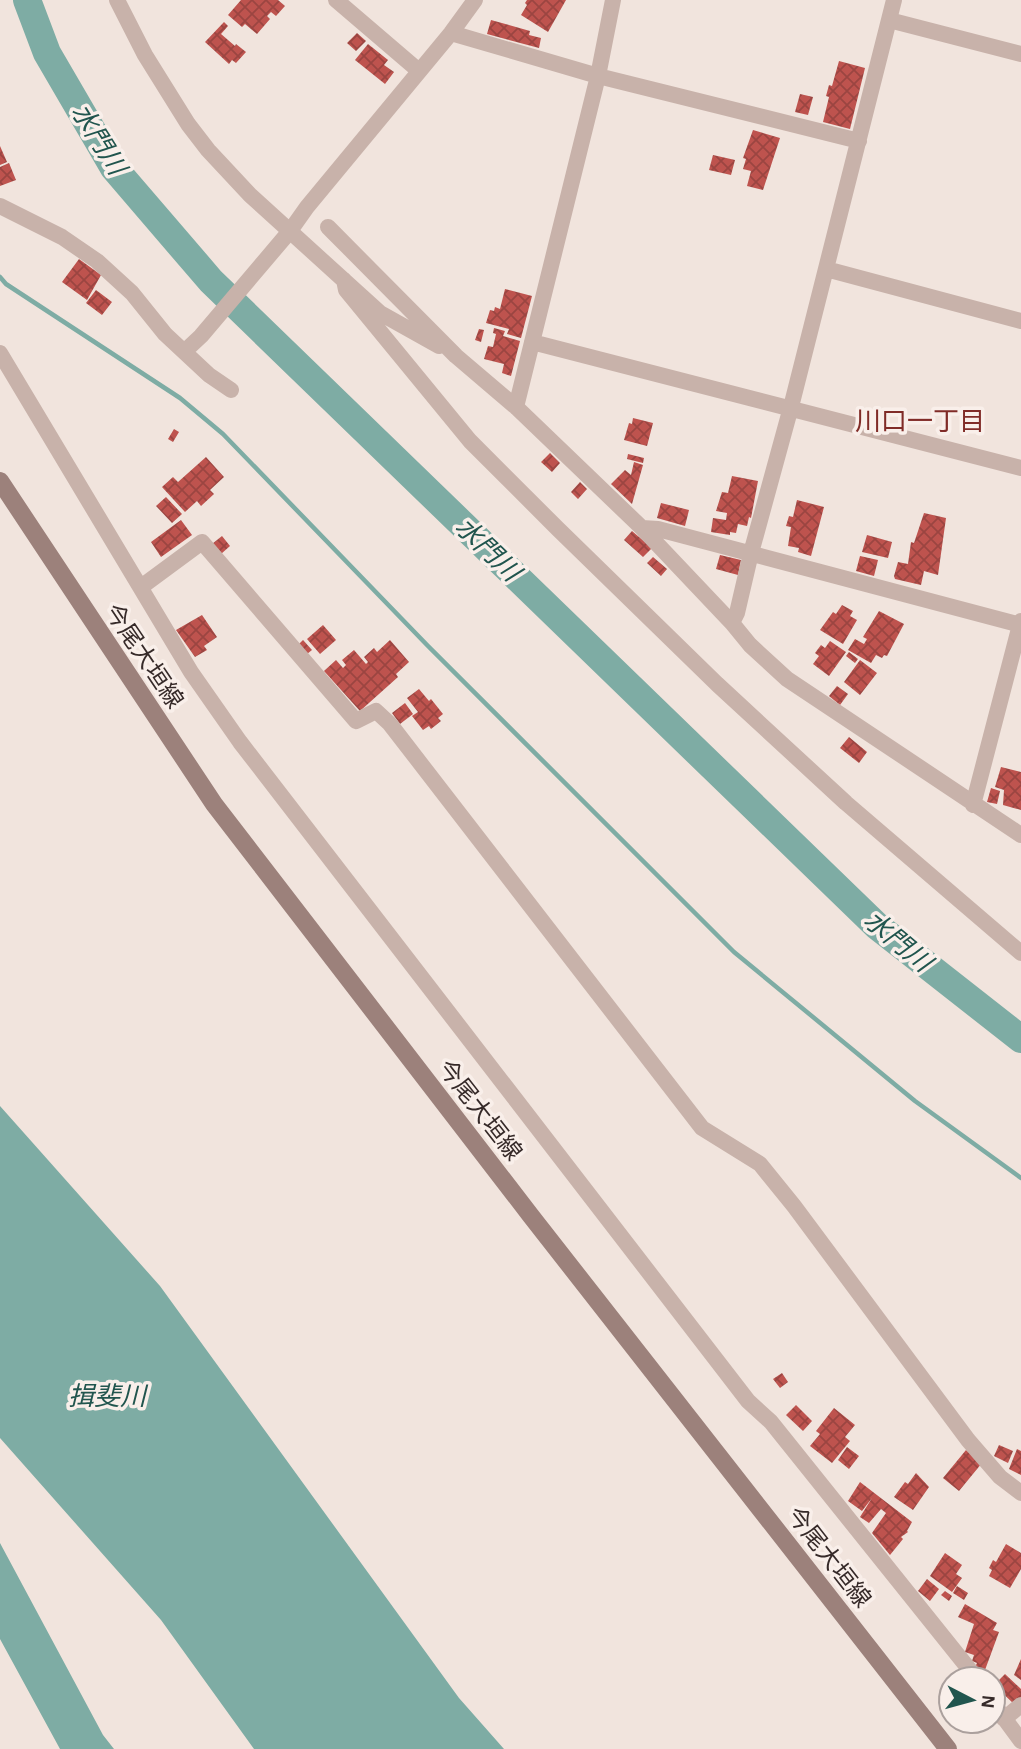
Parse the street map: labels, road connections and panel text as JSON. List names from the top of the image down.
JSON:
{
  "streets": {
    "main road": ["今尾大垣線"]
  },
  "districts": ["川口一丁目"],
  "water": ["水門川", "揖斐川"],
  "north": "right"
}
